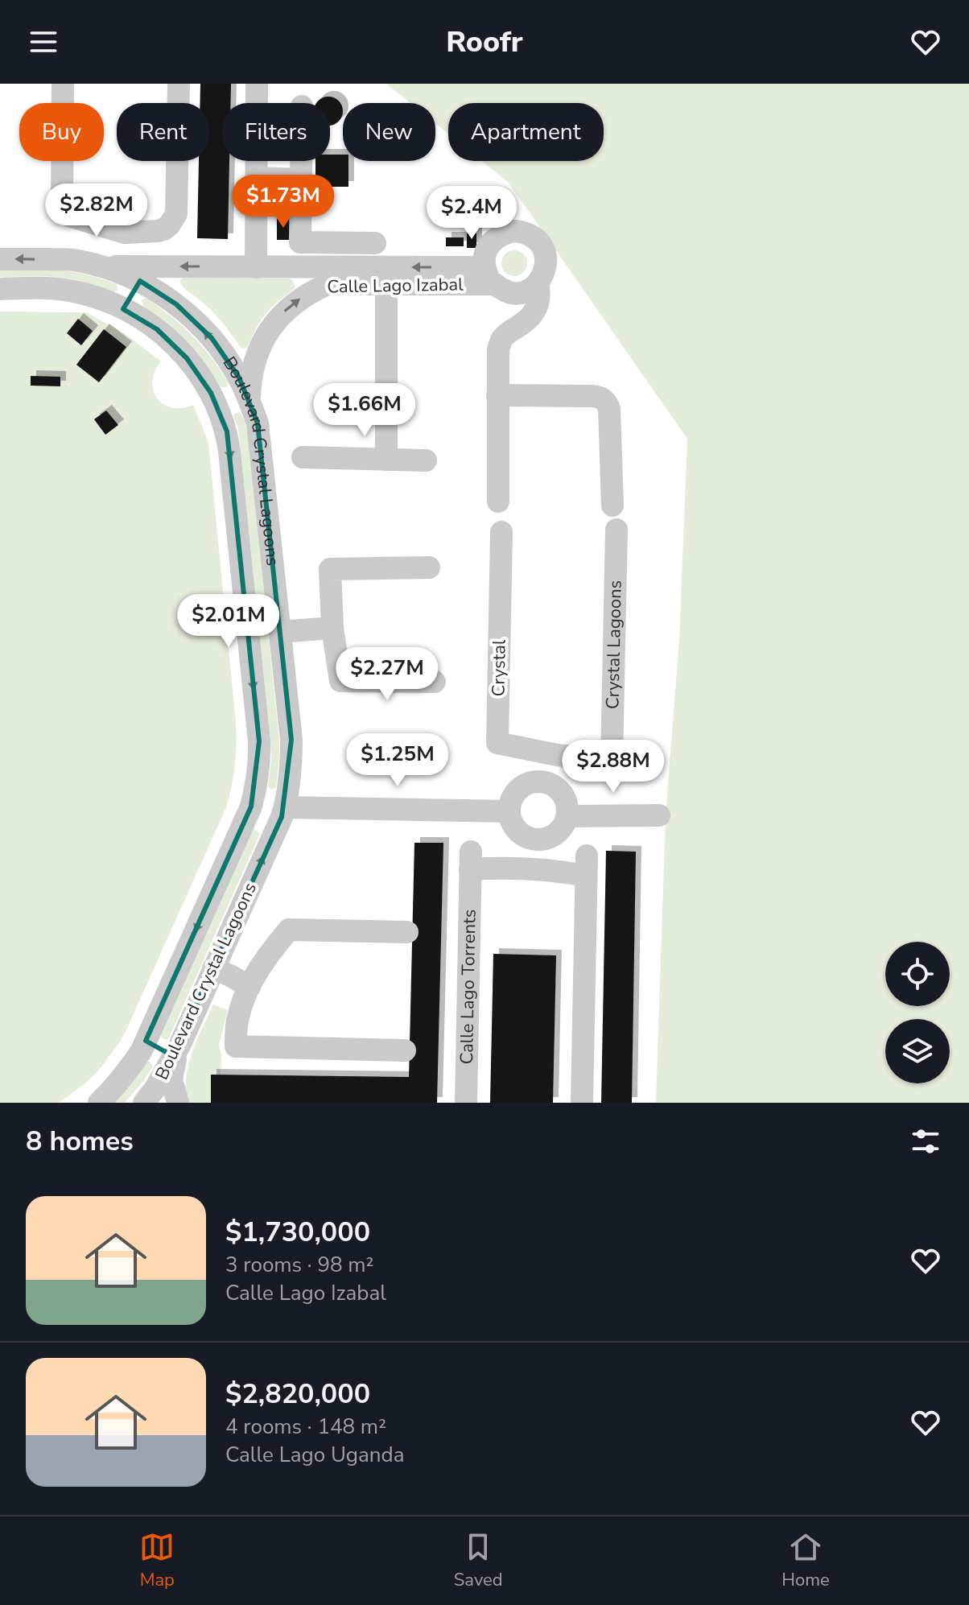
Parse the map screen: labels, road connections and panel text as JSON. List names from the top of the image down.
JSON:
{
  "streets": {
    "street": [
      "Calle Lago Izabal",
      "Boulevard Crystal Lagoons",
      "Crystal Lagoons",
      "Crystal",
      "Calle Lago Torrents"
    ]
  },
  "crossings": [
    ["Calle Lago Izabal", "Boulevard Crystal Lagoons"],
    ["Crystal Lagoons", "Crystal"]
  ],
  "page": {
    "header": "Roofr",
    "chip": [
      "Buy",
      "Rent",
      "Filters",
      "New",
      "Apartment"
    ],
    "price": [
      "$1.73M",
      "$2.82M",
      "$2.4M",
      "$1.66M",
      "$2.01M",
      "$2.27M",
      "$1.25M",
      "$2.88M"
    ],
    "heading": "8 homes",
    "list": [
      {
        "name": "$1,730,000",
        "note": "3 rooms · 98 m² · Calle Lago Izabal"
      },
      {
        "name": "$2,820,000",
        "note": "4 rooms · 148 m² · Calle Lago Uganda"
      }
    ],
    "tabs": ["Map", "Saved", "Home"]
  }
}
